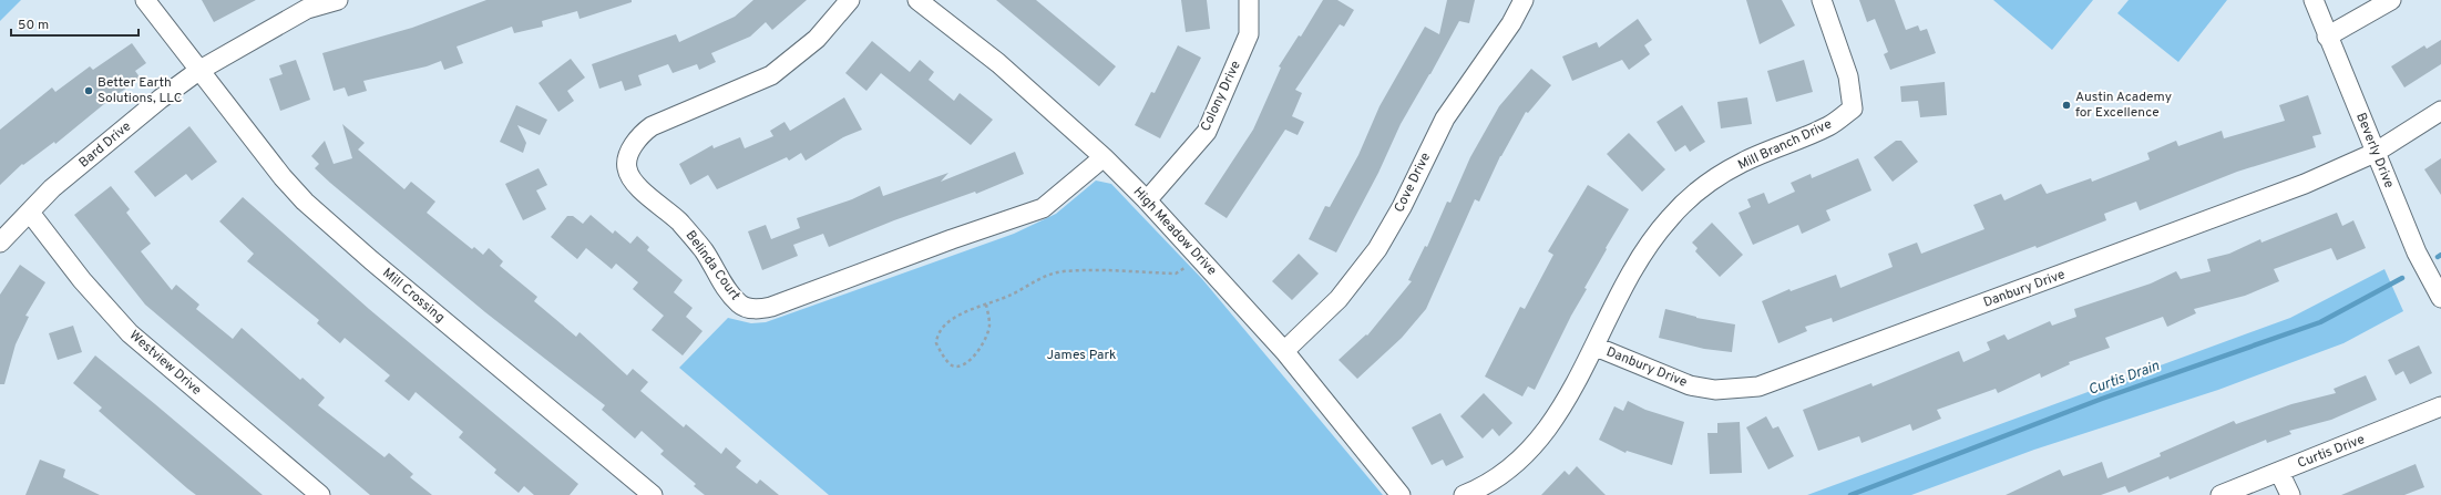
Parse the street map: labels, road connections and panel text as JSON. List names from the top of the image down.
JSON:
{
  "streets": {
    "street": [
      "Colony Drive",
      "Bard Drive",
      "Mill Branch Drive",
      "Beverly Drive",
      "Cove Drive",
      "High Meadow Drive",
      "Belinda Court",
      "Danbury Drive",
      "Mill Crossing",
      "Westview Drive",
      "Curtis Drive"
    ]
  },
  "crossings": [
    ["Colony Drive", "High Meadow Drive"],
    ["Bard Drive", "Mill Crossing"],
    ["Bard Drive", "Westview Drive"],
    ["Mill Branch Drive", "Danbury Drive"],
    ["Beverly Drive", "Danbury Drive"],
    ["Cove Drive", "High Meadow Drive"],
    ["High Meadow Drive", "Belinda Court"]
  ],
  "water": ["Curtis Drain"],
  "parks": ["James Park"],
  "places": ["Better Earth Solutions, LLC", "Austin Academy for Excellence"],
  "scale_bar": "50 m"
}
